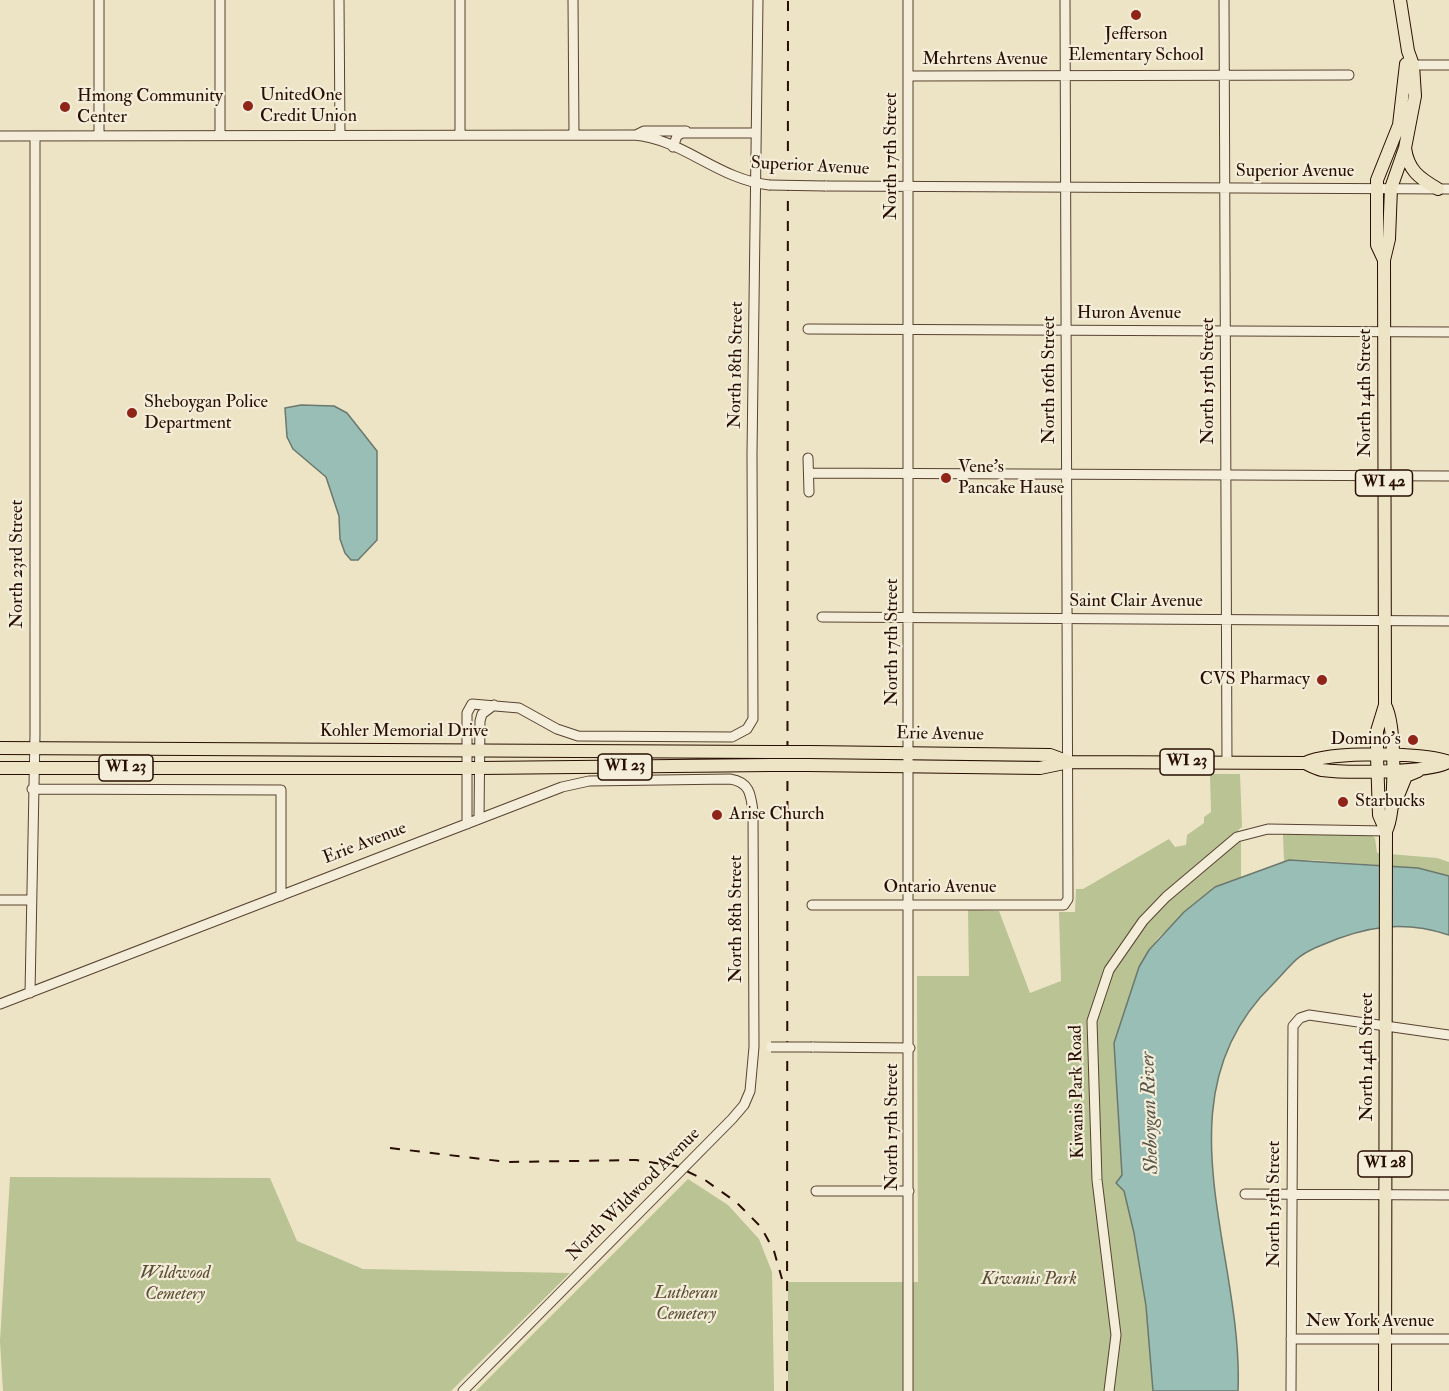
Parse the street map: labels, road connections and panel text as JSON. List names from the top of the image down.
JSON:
{
  "streets": {
    "main road": [
      "North 14th Street",
      "WI 42",
      "Kohler Memorial Drive",
      "Erie Avenue",
      "WI 23",
      "WI 28"
    ],
    "street": [
      "Mehrtens Avenue",
      "North 17th Street",
      "Superior Avenue",
      "Huron Avenue",
      "North 18th Street",
      "North 16th Street",
      "North 15th Street",
      "North 23rd Street",
      "Saint Clair Avenue",
      "Ontario Avenue",
      "Kiwanis Park Road",
      "North Wildwood Avenue",
      "New York Avenue"
    ]
  },
  "crossings": [
    ["Mehrtens Avenue", "North 17th Street"],
    ["Mehrtens Avenue", "North 16th Street"],
    ["Mehrtens Avenue", "North 15th Street"],
    ["North 17th Street", "Superior Avenue"],
    ["North 17th Street", "Huron Avenue"],
    ["North 17th Street", "Saint Clair Avenue"],
    ["North 17th Street", "Erie Avenue"],
    ["North 17th Street", "Ontario Avenue"],
    ["Superior Avenue", "North 18th Street"],
    ["Superior Avenue", "North 16th Street"],
    ["Superior Avenue", "North 15th Street"],
    ["Superior Avenue", "North 14th Street"],
    ["Superior Avenue", "North 23rd Street"],
    ["Huron Avenue", "North 16th Street"],
    ["Huron Avenue", "North 15th Street"],
    ["Huron Avenue", "North 14th Street"],
    ["North 18th Street", "Erie Avenue"],
    ["North 18th Street", "North Wildwood Avenue"],
    ["North 16th Street", "Saint Clair Avenue"],
    ["North 16th Street", "Erie Avenue"],
    ["North 16th Street", "Ontario Avenue"],
    ["North 15th Street", "North 14th Street"],
    ["North 15th Street", "Saint Clair Avenue"],
    ["North 15th Street", "Erie Avenue"],
    ["North 15th Street", "New York Avenue"],
    ["North 14th Street", "WI 42"],
    ["North 14th Street", "Saint Clair Avenue"],
    ["North 14th Street", "Erie Avenue"],
    ["North 14th Street", "Kiwanis Park Road"],
    ["North 14th Street", "New York Avenue"],
    ["North 23rd Street", "Kohler Memorial Drive"],
    ["North 23rd Street", "Erie Avenue"],
    ["Kohler Memorial Drive", "Erie Avenue"]
  ],
  "water": ["Sheboygan River"],
  "parks": ["Wildwood Cemetery", "Kiwanis Park", "Lutheran Cemetery"],
  "places": [
    "Jefferson Elementary School",
    "UnitedOne Credit Union",
    "Hmong Community Center",
    "Sheboygan Police Department",
    "Vene's Pancake Hause",
    "CVS Pharmacy",
    "Domino's",
    "Starbucks",
    "Arise Church"
  ]
}
